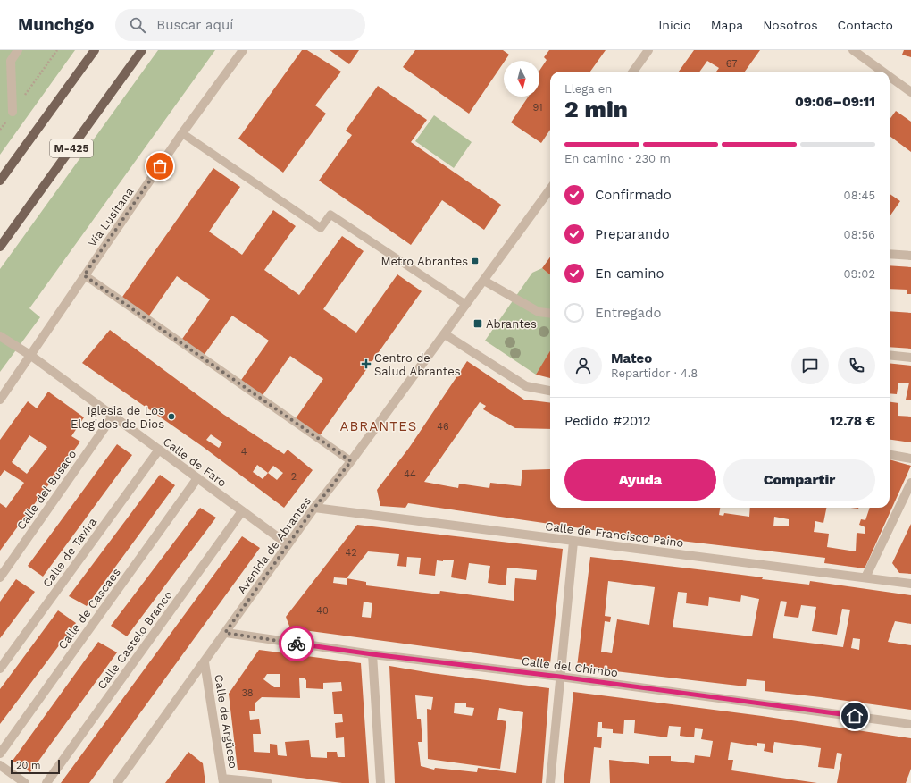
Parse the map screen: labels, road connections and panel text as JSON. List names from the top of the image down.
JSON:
{
  "streets": {
    "main road": ["M-425"],
    "street": [
      "Vía Lusitana",
      "Calle de Faro",
      "Calle del Busaco",
      "Calle de Francisco Paino",
      "Avenida de Abrantes",
      "Calle de Tavira",
      "Calle de Cascaes",
      "Calle Castelo Branco",
      "Calle del Chimbo",
      "Calle de Argüeso"
    ]
  },
  "crossings": [
    ["Vía Lusitana", "Calle de Faro"],
    ["Calle de Faro", "Calle del Busaco"],
    ["Calle de Faro", "Avenida de Abrantes"],
    ["Calle de Faro", "Calle de Tavira"],
    ["Calle de Faro", "Calle de Cascaes"],
    ["Calle de Faro", "Calle Castelo Branco"],
    ["Calle de Francisco Paino", "Avenida de Abrantes"],
    ["Avenida de Abrantes", "Calle del Chimbo"],
    ["Avenida de Abrantes", "Calle de Argüeso"]
  ],
  "districts": ["ABRANTES"],
  "places": {
    "transit": ["Metro Abrantes", "Abrantes"],
    "health": ["Centro de Salud Abrantes"],
    "other": ["Iglesia de Los Elegidos de Dios"]
  },
  "house_numbers": [
    "67",
    "91",
    "46",
    "4",
    "44",
    "2",
    "42",
    "40",
    "38"
  ],
  "scale_bar": "20 m",
  "north": "bottom",
  "page": {
    "header": "Munchgo",
    "search": "Buscar aquí",
    "nav": [
      "Inicio",
      "Mapa",
      "Nosotros",
      "Contacto"
    ],
    "heading": ["2 min", "Llega en", "09:06–09:11"],
    "panel": [
      "Mateo",
      "Repartidor · 4.8",
      "Pedido #2012",
      "12.78 €"
    ],
    "bar": "En camino · 230 m",
    "list": [
      ["Confirmado", "08:45"],
      ["Preparando", "08:56"],
      ["En camino", "09:02"],
      "Entregado"
    ],
    "buttons": ["Ayuda", "Compartir"],
    "scale": "20 m"
  }
}
